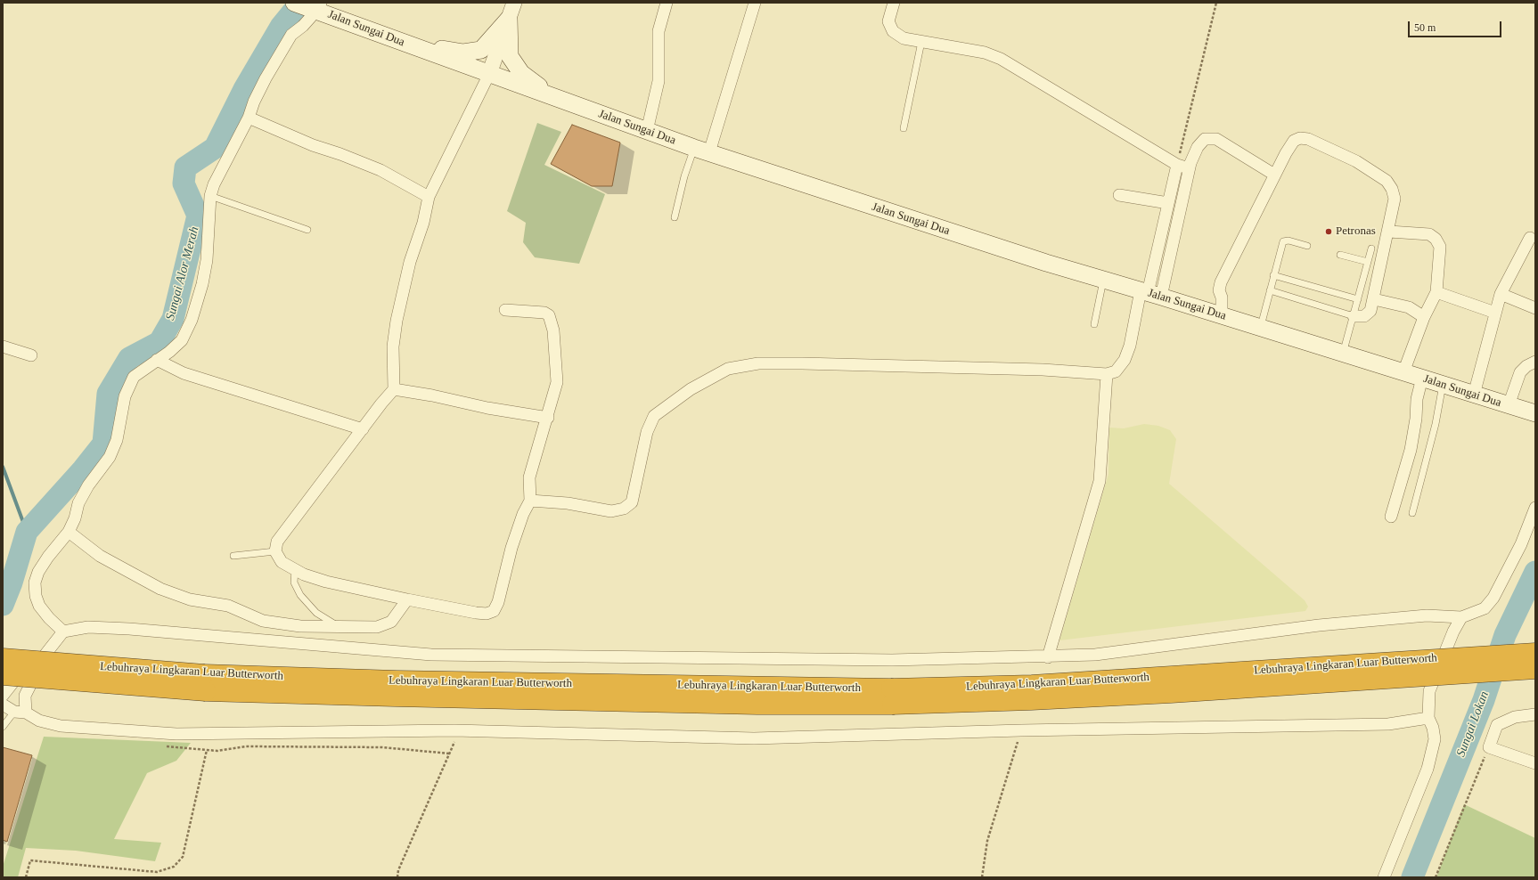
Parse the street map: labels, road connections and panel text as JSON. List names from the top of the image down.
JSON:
{
  "streets": {
    "highway": ["Lebuhraya Lingkaran Luar Butterworth"],
    "main road": ["Jalan Sungai Dua"]
  },
  "water": ["Sungai Alor Merah", "Sungai Lokan"],
  "places": ["Petronas"],
  "scale_bar": "50 m"
}
